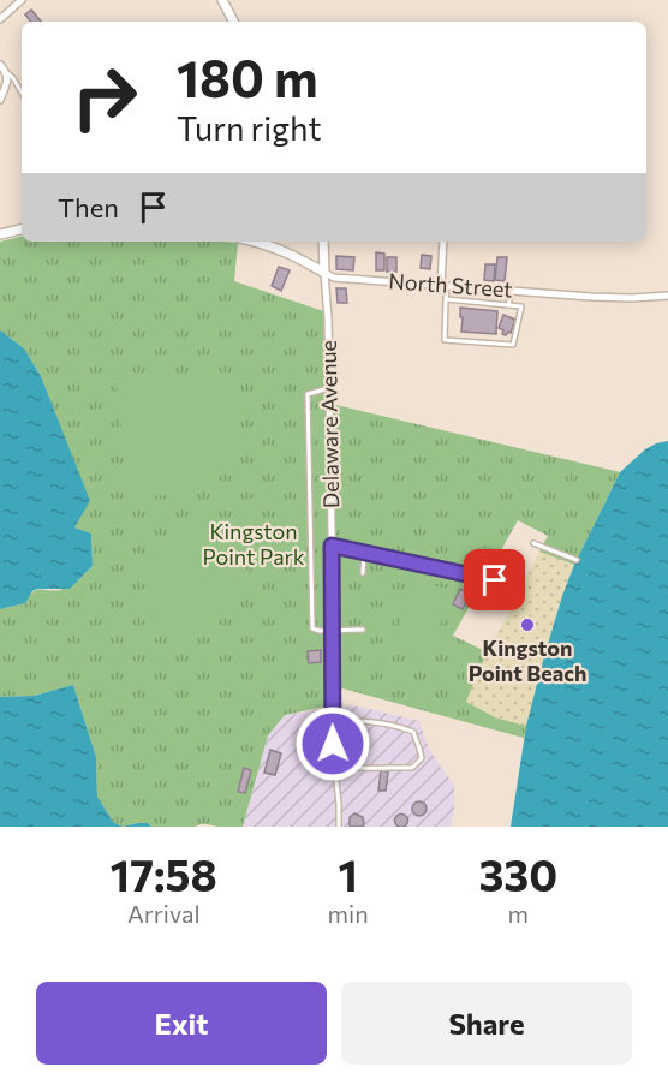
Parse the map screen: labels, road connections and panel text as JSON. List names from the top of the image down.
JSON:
{
  "streets": {
    "street": ["North Street", "Delaware Avenue"]
  },
  "crossings": [
    ["North Street", "Delaware Avenue"]
  ],
  "parks": ["Kingston Point Park"],
  "places": ["Kingston Point Beach"],
  "page": {
    "turn": ["180 m", "Turn right"],
    "then": "Then",
    "eta": [
      "17:58",
      "Arrival",
      "1",
      "min",
      "330",
      "m"
    ],
    "buttons": ["Exit", "Share"]
  }
}
